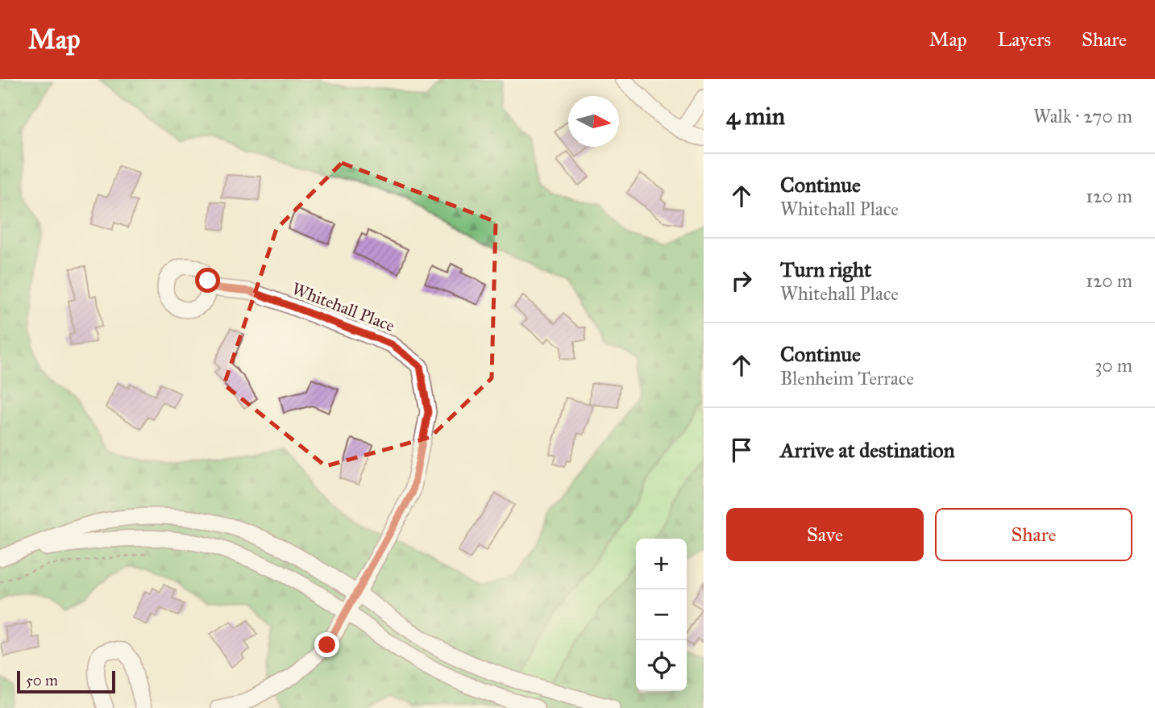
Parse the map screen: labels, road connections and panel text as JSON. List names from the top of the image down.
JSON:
{
  "streets": {
    "street": ["Whitehall Place"]
  },
  "scale_bar": "50 m",
  "north": "right",
  "page": {
    "header": "Map",
    "nav": ["Map", "Layers", "Share"],
    "heading": ["4 min", "Walk · 270 m"],
    "list": [
      ["Continue", "Whitehall Place", "120 m"],
      ["Turn right", "Whitehall Place", "120 m"],
      ["Continue", "Blenheim Terrace", "30 m"],
      "Arrive at destination"
    ],
    "buttons": ["Save", "Share"],
    "map_buttons": ["+", "−"],
    "scale": "50 m"
  }
}
